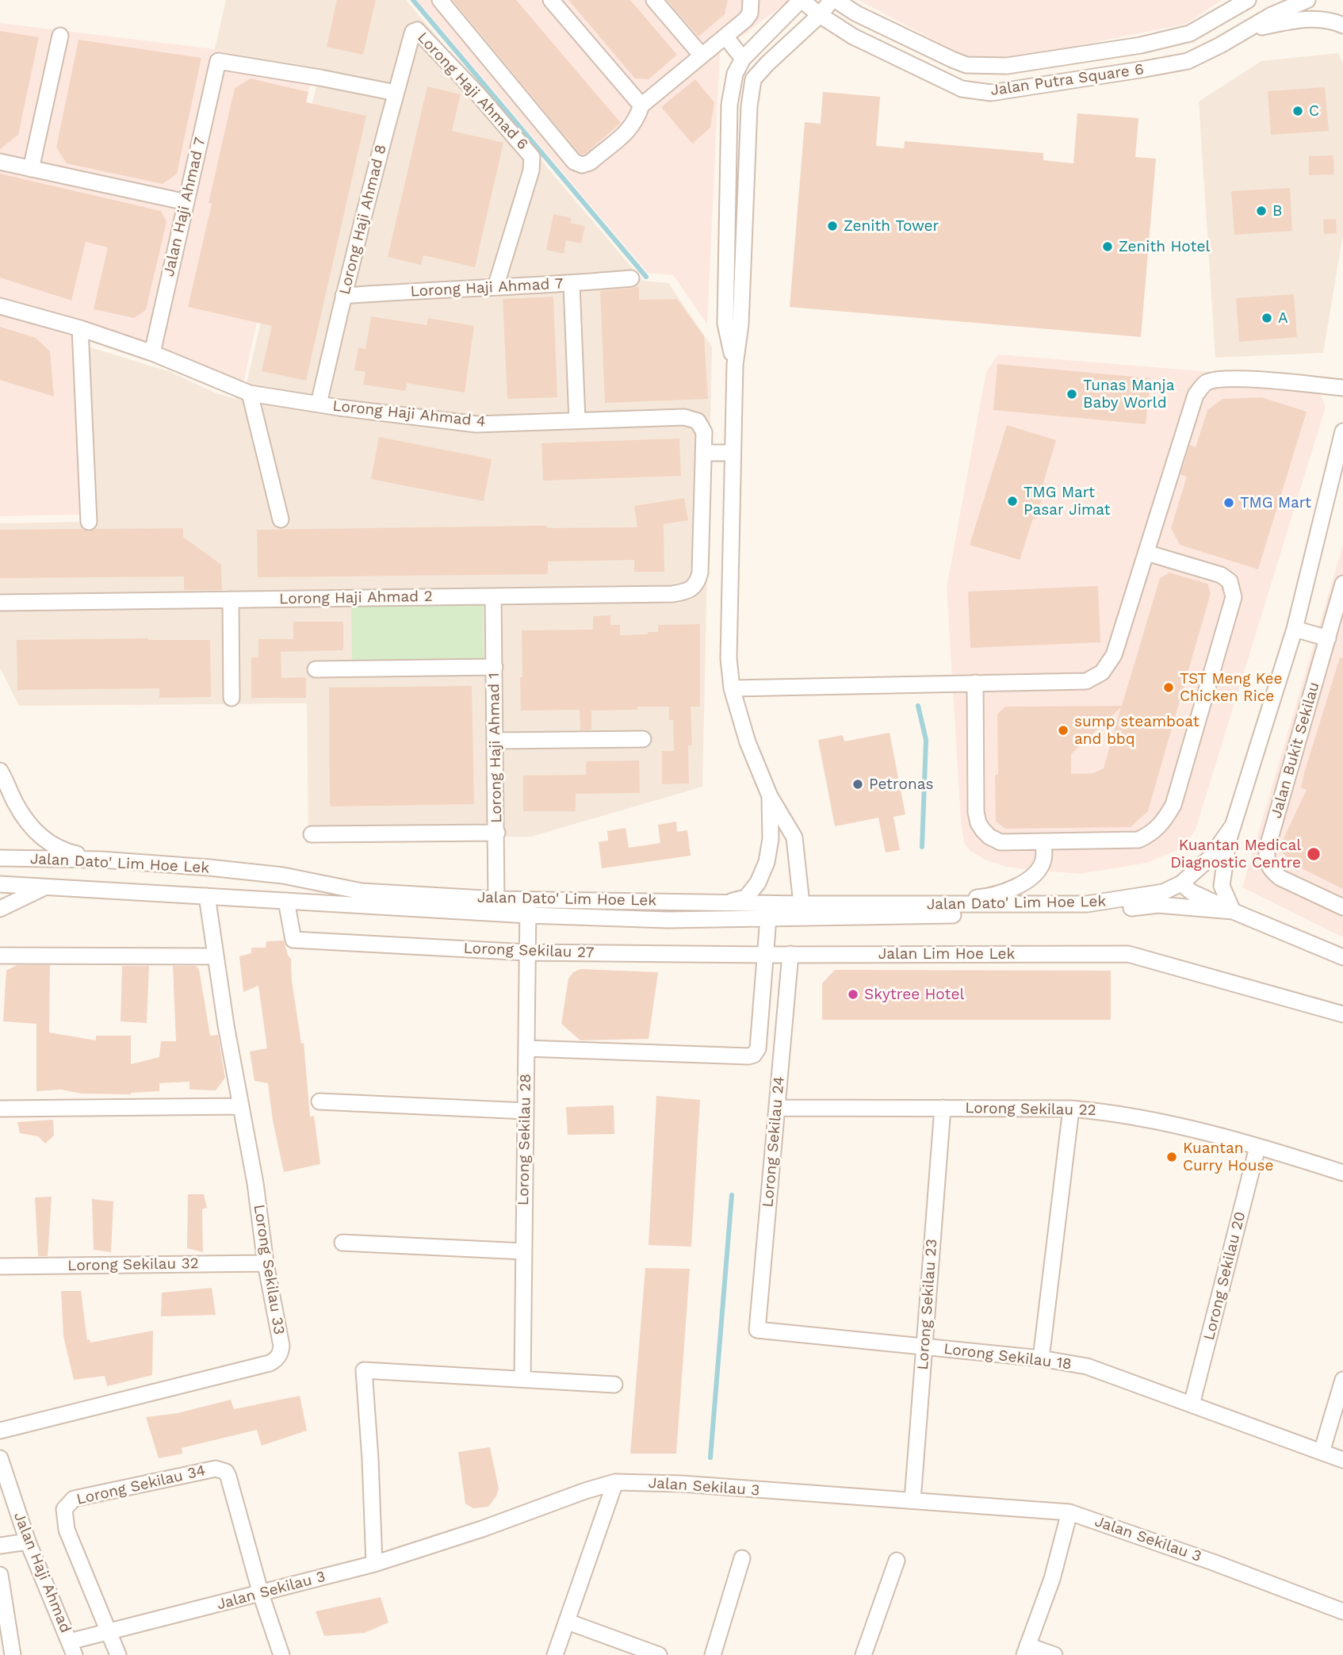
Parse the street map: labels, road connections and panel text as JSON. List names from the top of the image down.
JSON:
{
  "streets": {
    "street": [
      "Jalan Putra Square 6",
      "Lorong Haji Ahmad 6",
      "Jalan Haji Ahmad 7",
      "Lorong Haji Ahmad 8",
      "Lorong Haji Ahmad 7",
      "Lorong Haji Ahmad 4",
      "Lorong Haji Ahmad 2",
      "Lorong Haji Ahmad 1",
      "Jalan Bukit Sekilau",
      "Jalan Dato' Lim Hoe Lek",
      "Lorong Sekilau 27",
      "Jalan Lim Hoe Lek",
      "Lorong Sekilau 22",
      "Lorong Sekilau 28",
      "Lorong Sekilau 24",
      "Lorong Sekilau 32",
      "Lorong Sekilau 33",
      "Lorong Sekilau 20",
      "Lorong Sekilau 23",
      "Lorong Sekilau 18",
      "Lorong Sekilau 34",
      "Jalan Sekilau 3",
      "Jalan Haji Ahmad"
    ]
  },
  "crossings": [
    ["Lorong Haji Ahmad 6", "Lorong Haji Ahmad 8"],
    ["Lorong Haji Ahmad 6", "Lorong Haji Ahmad 7"],
    ["Jalan Haji Ahmad 7", "Lorong Haji Ahmad 8"],
    ["Jalan Haji Ahmad 7", "Lorong Haji Ahmad 4"],
    ["Lorong Haji Ahmad 8", "Lorong Haji Ahmad 7"],
    ["Lorong Haji Ahmad 8", "Lorong Haji Ahmad 4"],
    ["Lorong Haji Ahmad 4", "Lorong Haji Ahmad 2"],
    ["Lorong Haji Ahmad 2", "Lorong Haji Ahmad 1"],
    ["Lorong Haji Ahmad 1", "Jalan Dato' Lim Hoe Lek"],
    ["Jalan Dato' Lim Hoe Lek", "Lorong Sekilau 27"],
    ["Jalan Dato' Lim Hoe Lek", "Lorong Sekilau 28"],
    ["Jalan Dato' Lim Hoe Lek", "Lorong Sekilau 33"],
    ["Lorong Sekilau 27", "Jalan Lim Hoe Lek"],
    ["Lorong Sekilau 27", "Lorong Sekilau 28"],
    ["Jalan Lim Hoe Lek", "Lorong Sekilau 24"],
    ["Lorong Sekilau 22", "Lorong Sekilau 24"],
    ["Lorong Sekilau 22", "Lorong Sekilau 20"],
    ["Lorong Sekilau 22", "Lorong Sekilau 23"],
    ["Lorong Sekilau 24", "Lorong Sekilau 18"],
    ["Lorong Sekilau 32", "Lorong Sekilau 33"],
    ["Lorong Sekilau 20", "Lorong Sekilau 18"],
    ["Lorong Sekilau 23", "Lorong Sekilau 18"],
    ["Lorong Sekilau 23", "Jalan Sekilau 3"],
    ["Lorong Sekilau 34", "Jalan Sekilau 3"],
    ["Jalan Sekilau 3", "Jalan Haji Ahmad"]
  ],
  "places": [
    "C",
    "B",
    "Zenith Tower",
    "Zenith Hotel",
    "A",
    "Tunas Manja Baby World",
    "TMG Mart Pasar Jimat",
    "TMG Mart",
    "TST Meng Kee Chicken Rice",
    "sump steamboat and bbq",
    "Petronas",
    "Kuantan Medical Diagnostic Centre",
    "Skytree Hotel",
    "Kuantan Curry House"
  ]
}
